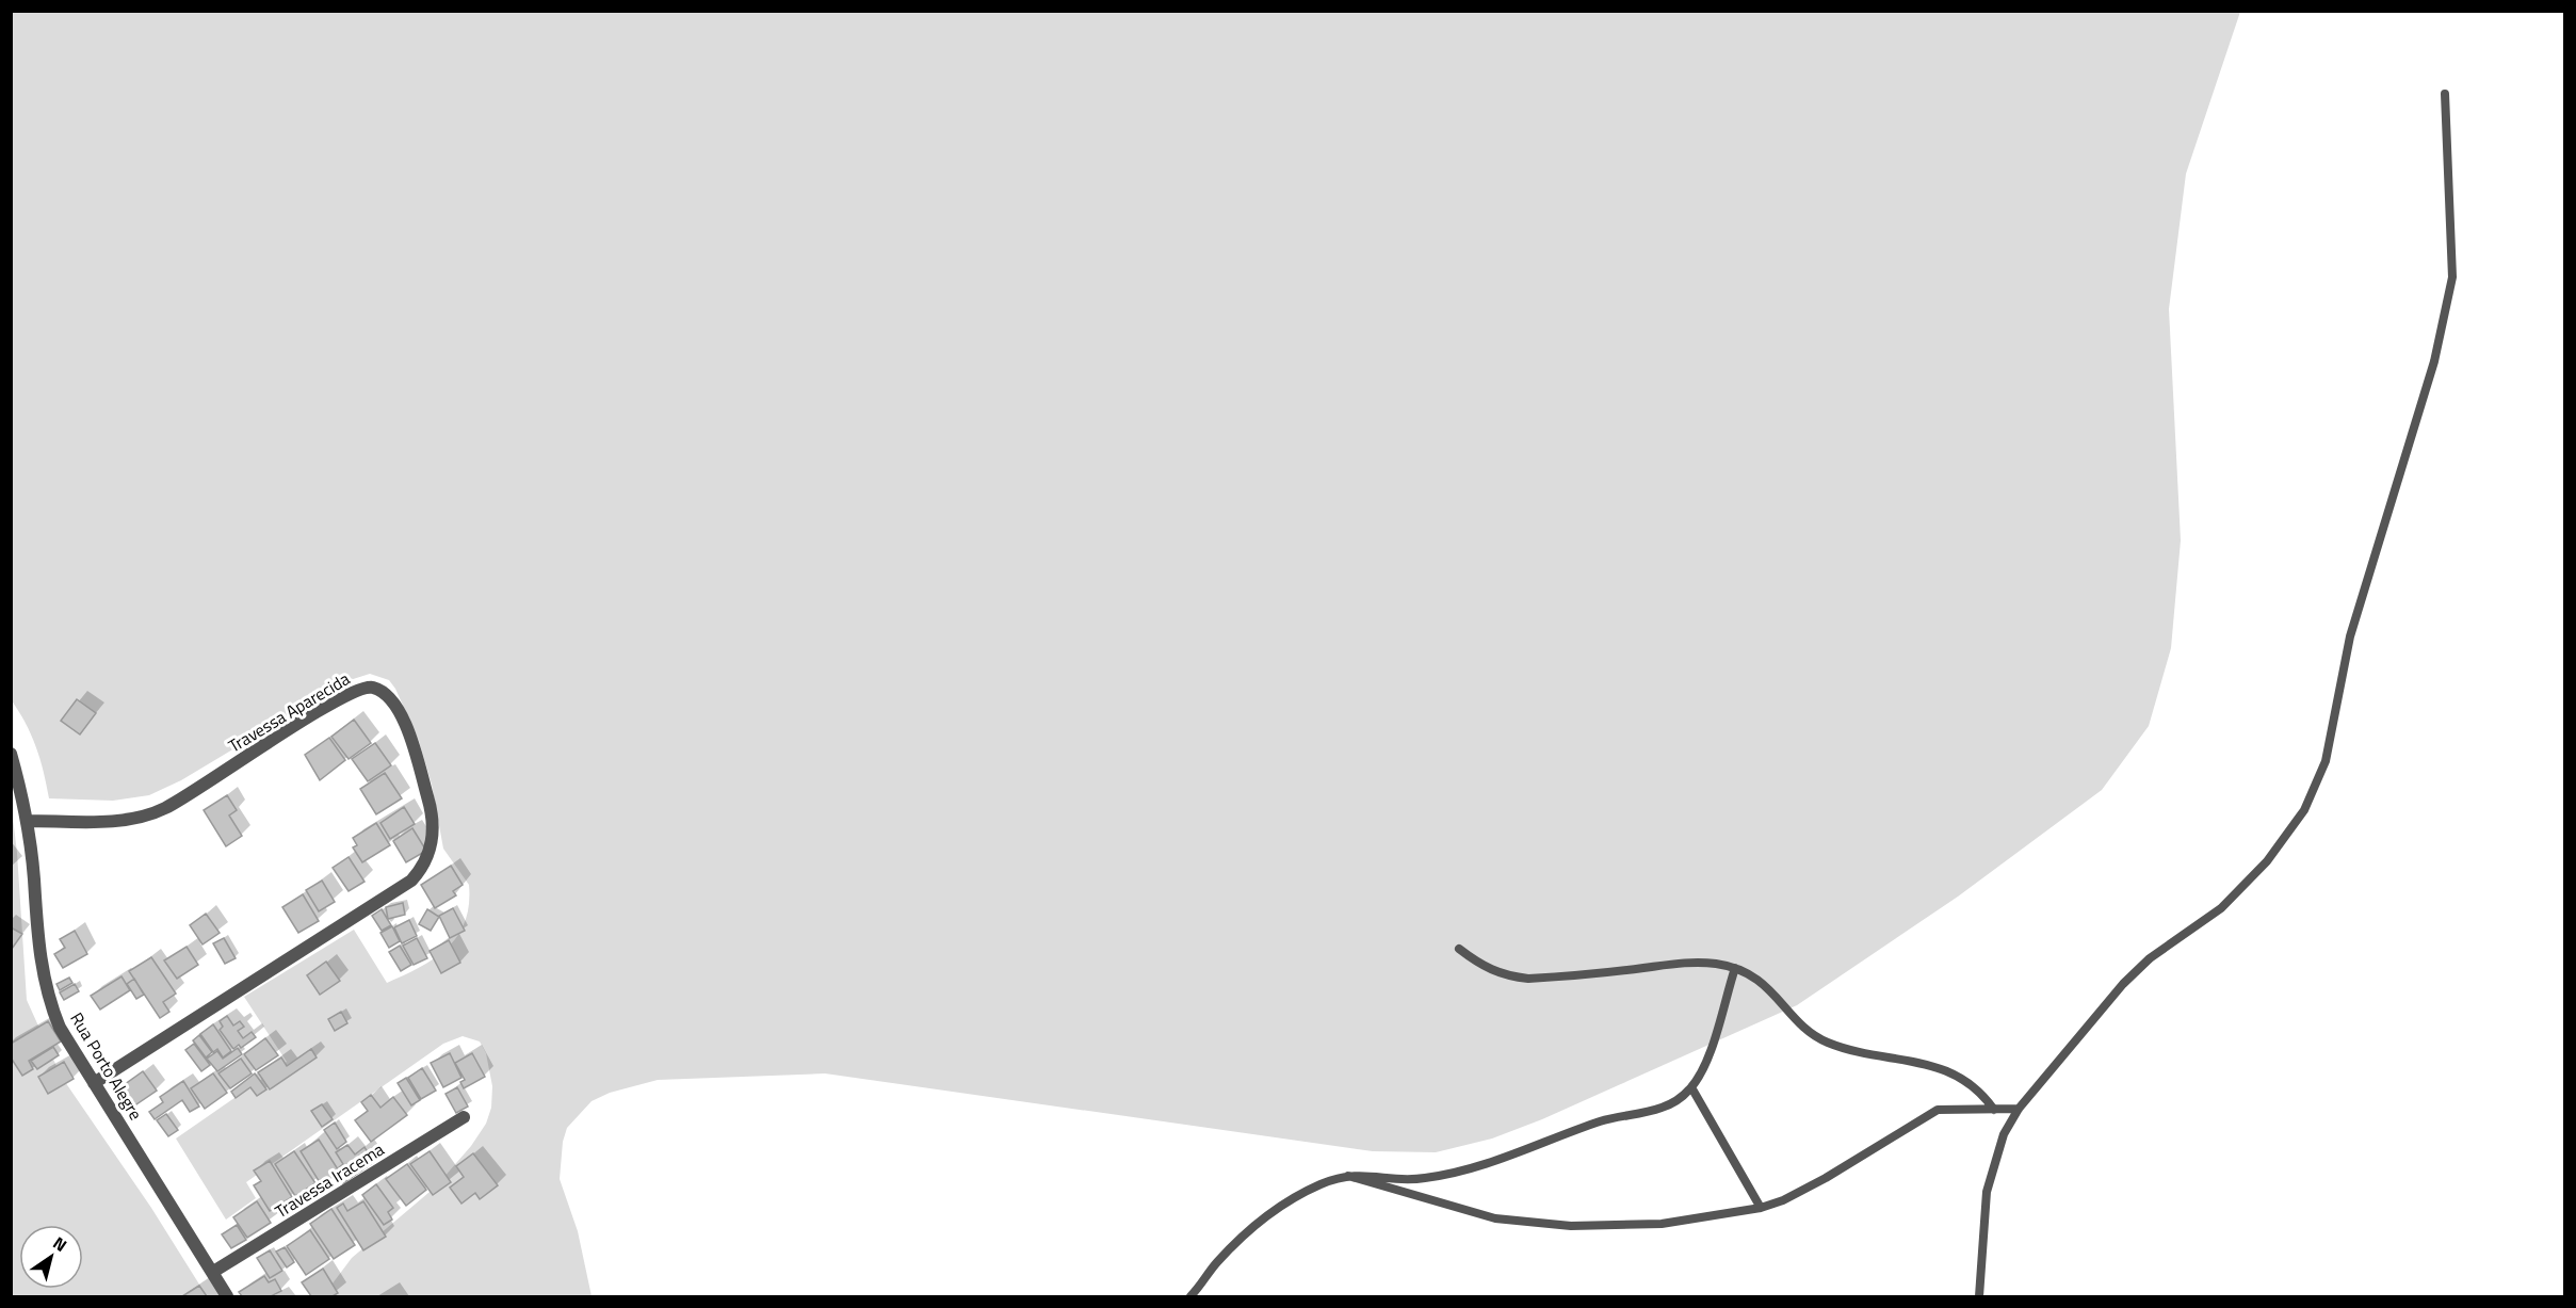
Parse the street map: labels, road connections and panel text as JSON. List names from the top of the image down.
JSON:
{
  "streets": {
    "street": ["Travessa Aparecida", "Rua Porto Alegre", "Travessa Iracema"]
  },
  "crossings": [
    ["Travessa Aparecida", "Rua Porto Alegre"],
    ["Rua Porto Alegre", "Travessa Iracema"]
  ],
  "north": "top right"
}
